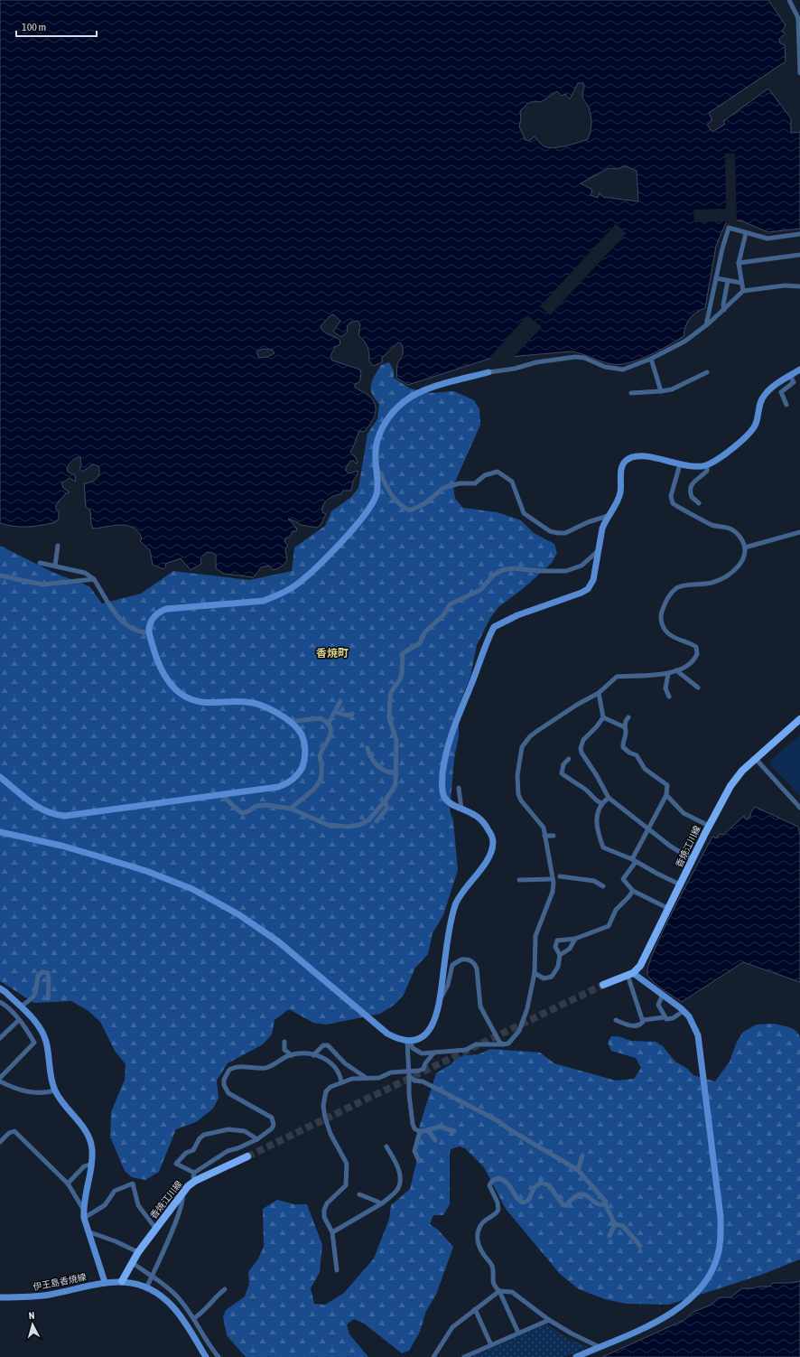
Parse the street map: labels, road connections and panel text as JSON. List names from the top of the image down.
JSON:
{
  "streets": {
    "main road": ["香焼江川線"],
    "street": ["伊王島香焼線"]
  },
  "crossings": [
    ["香焼江川線", "伊王島香焼線"]
  ],
  "districts": ["香焼町"],
  "scale_bar": "100 m",
  "north": "top"
}
